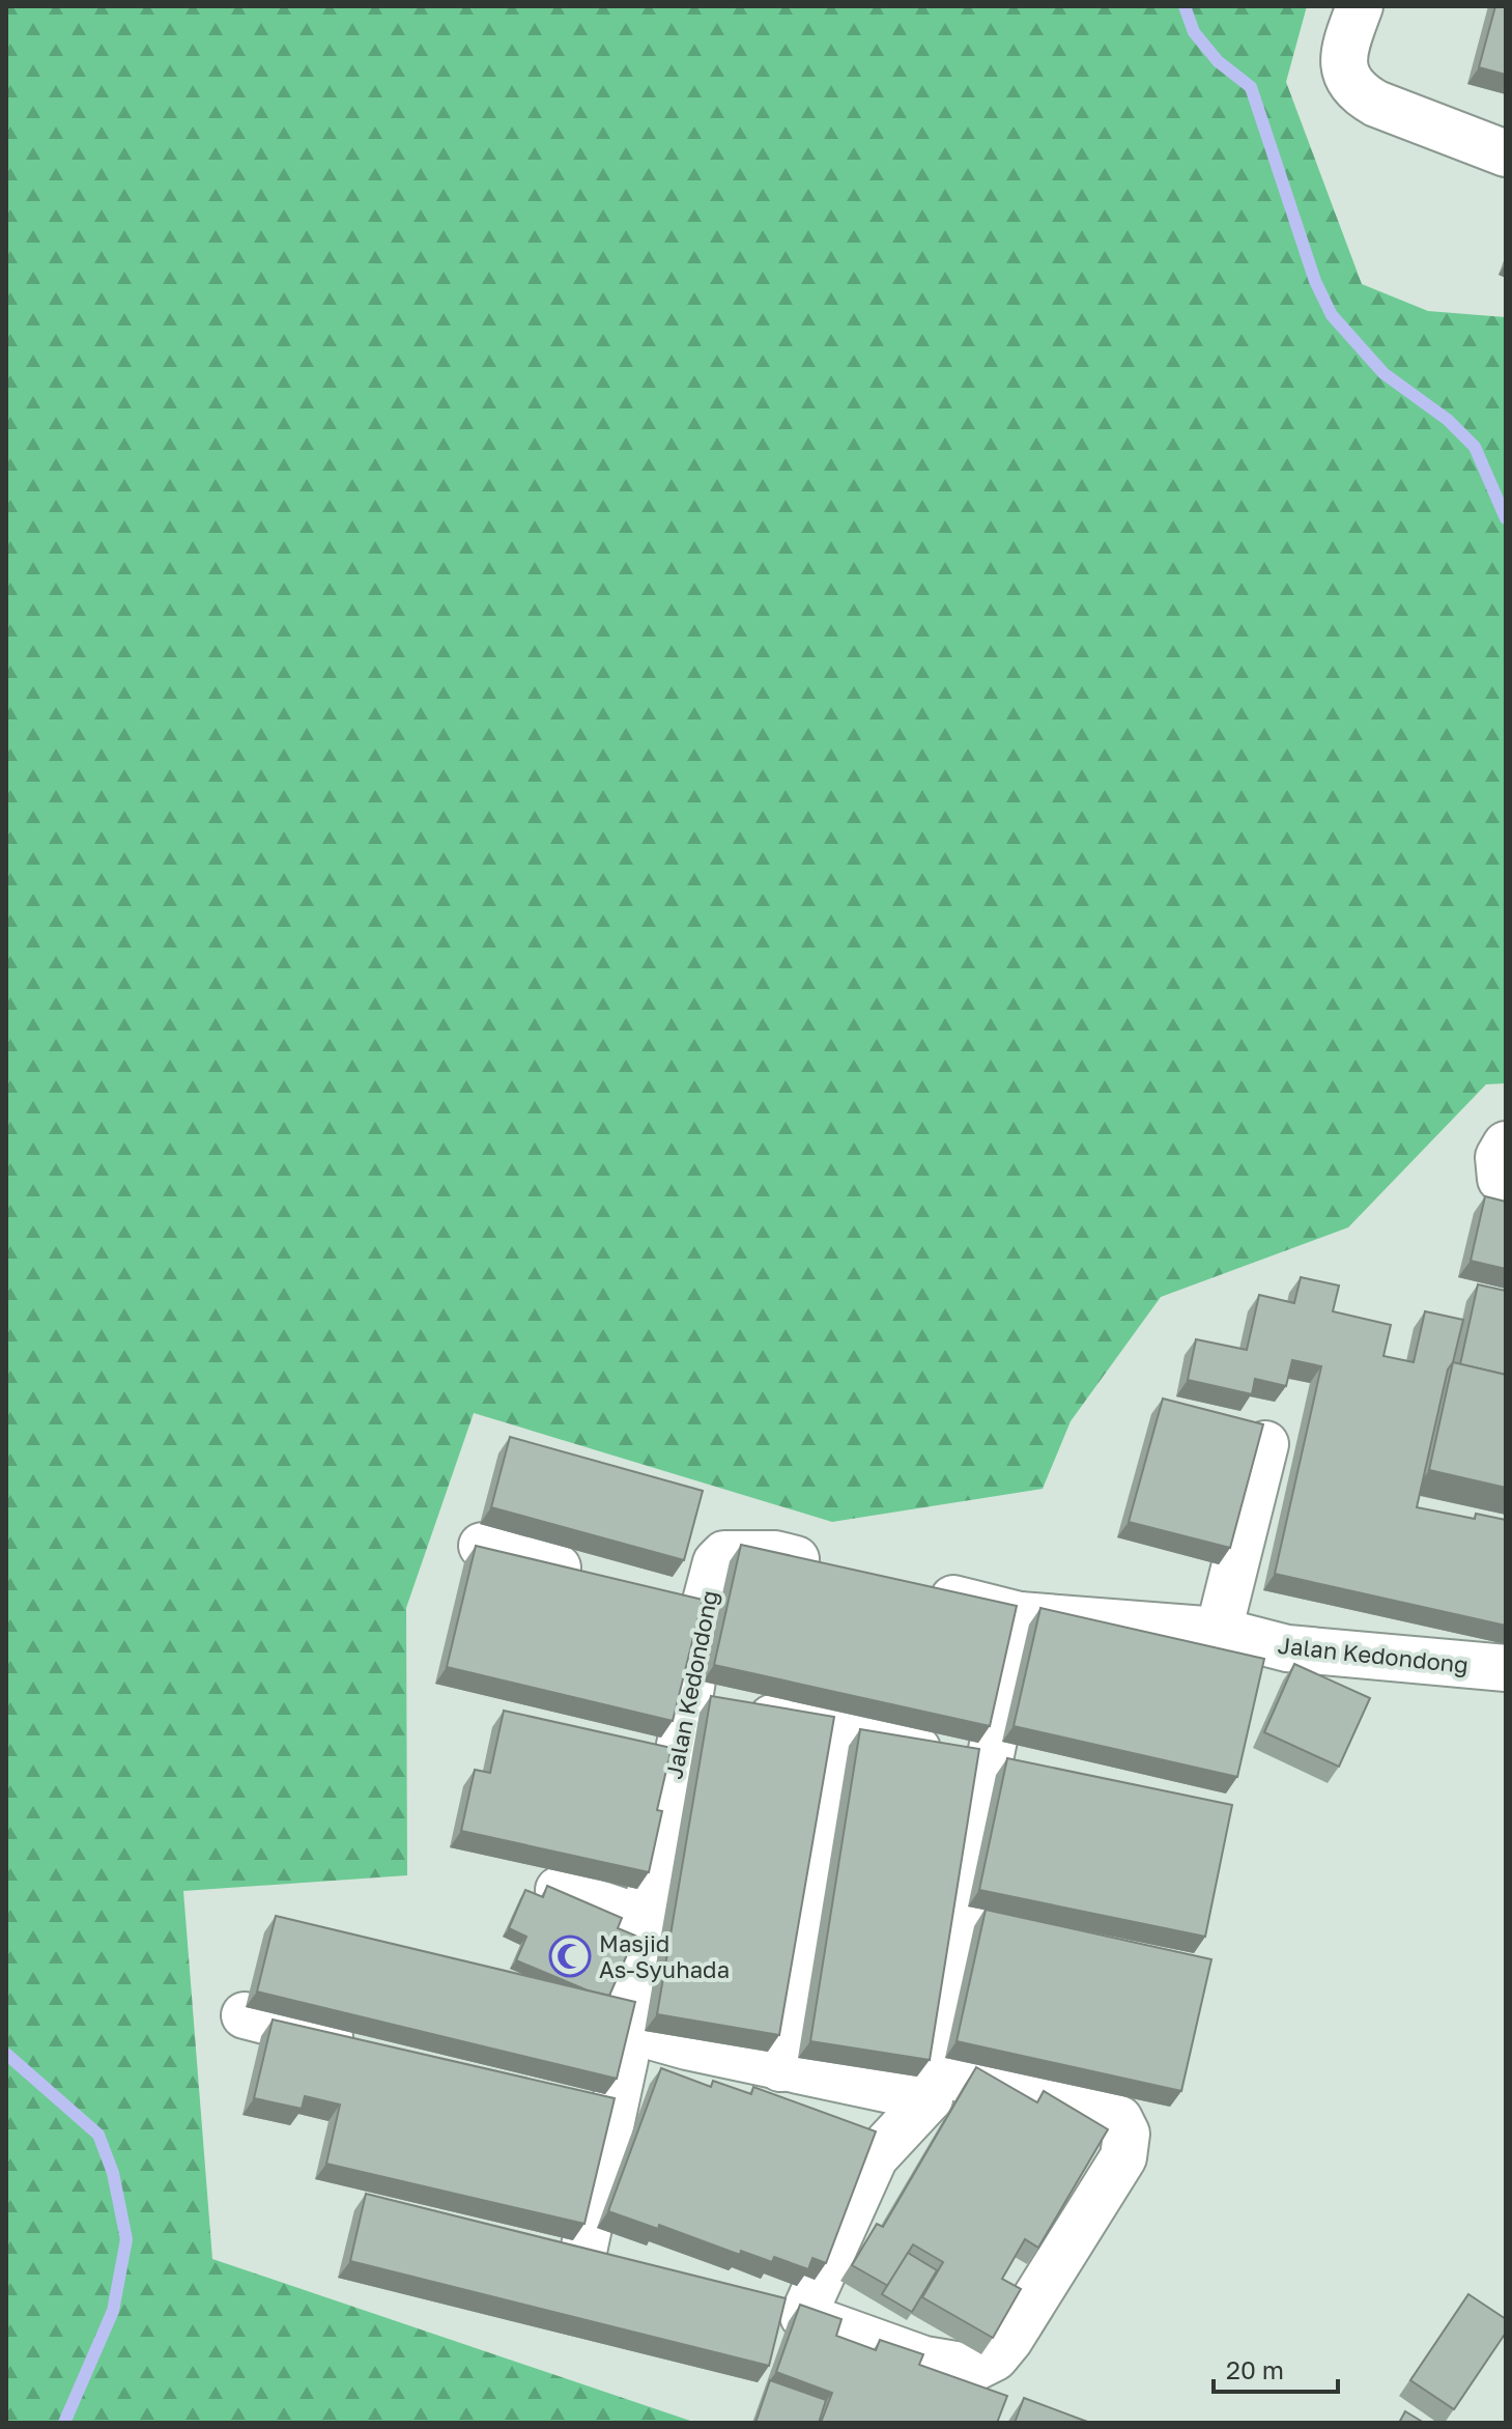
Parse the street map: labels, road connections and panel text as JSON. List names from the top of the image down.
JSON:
{
  "streets": {
    "street": ["Jalan Kedondong"]
  },
  "places": {
    "mosque": ["Masjid As-Syuhada"]
  },
  "scale_bar": "20 m"
}
